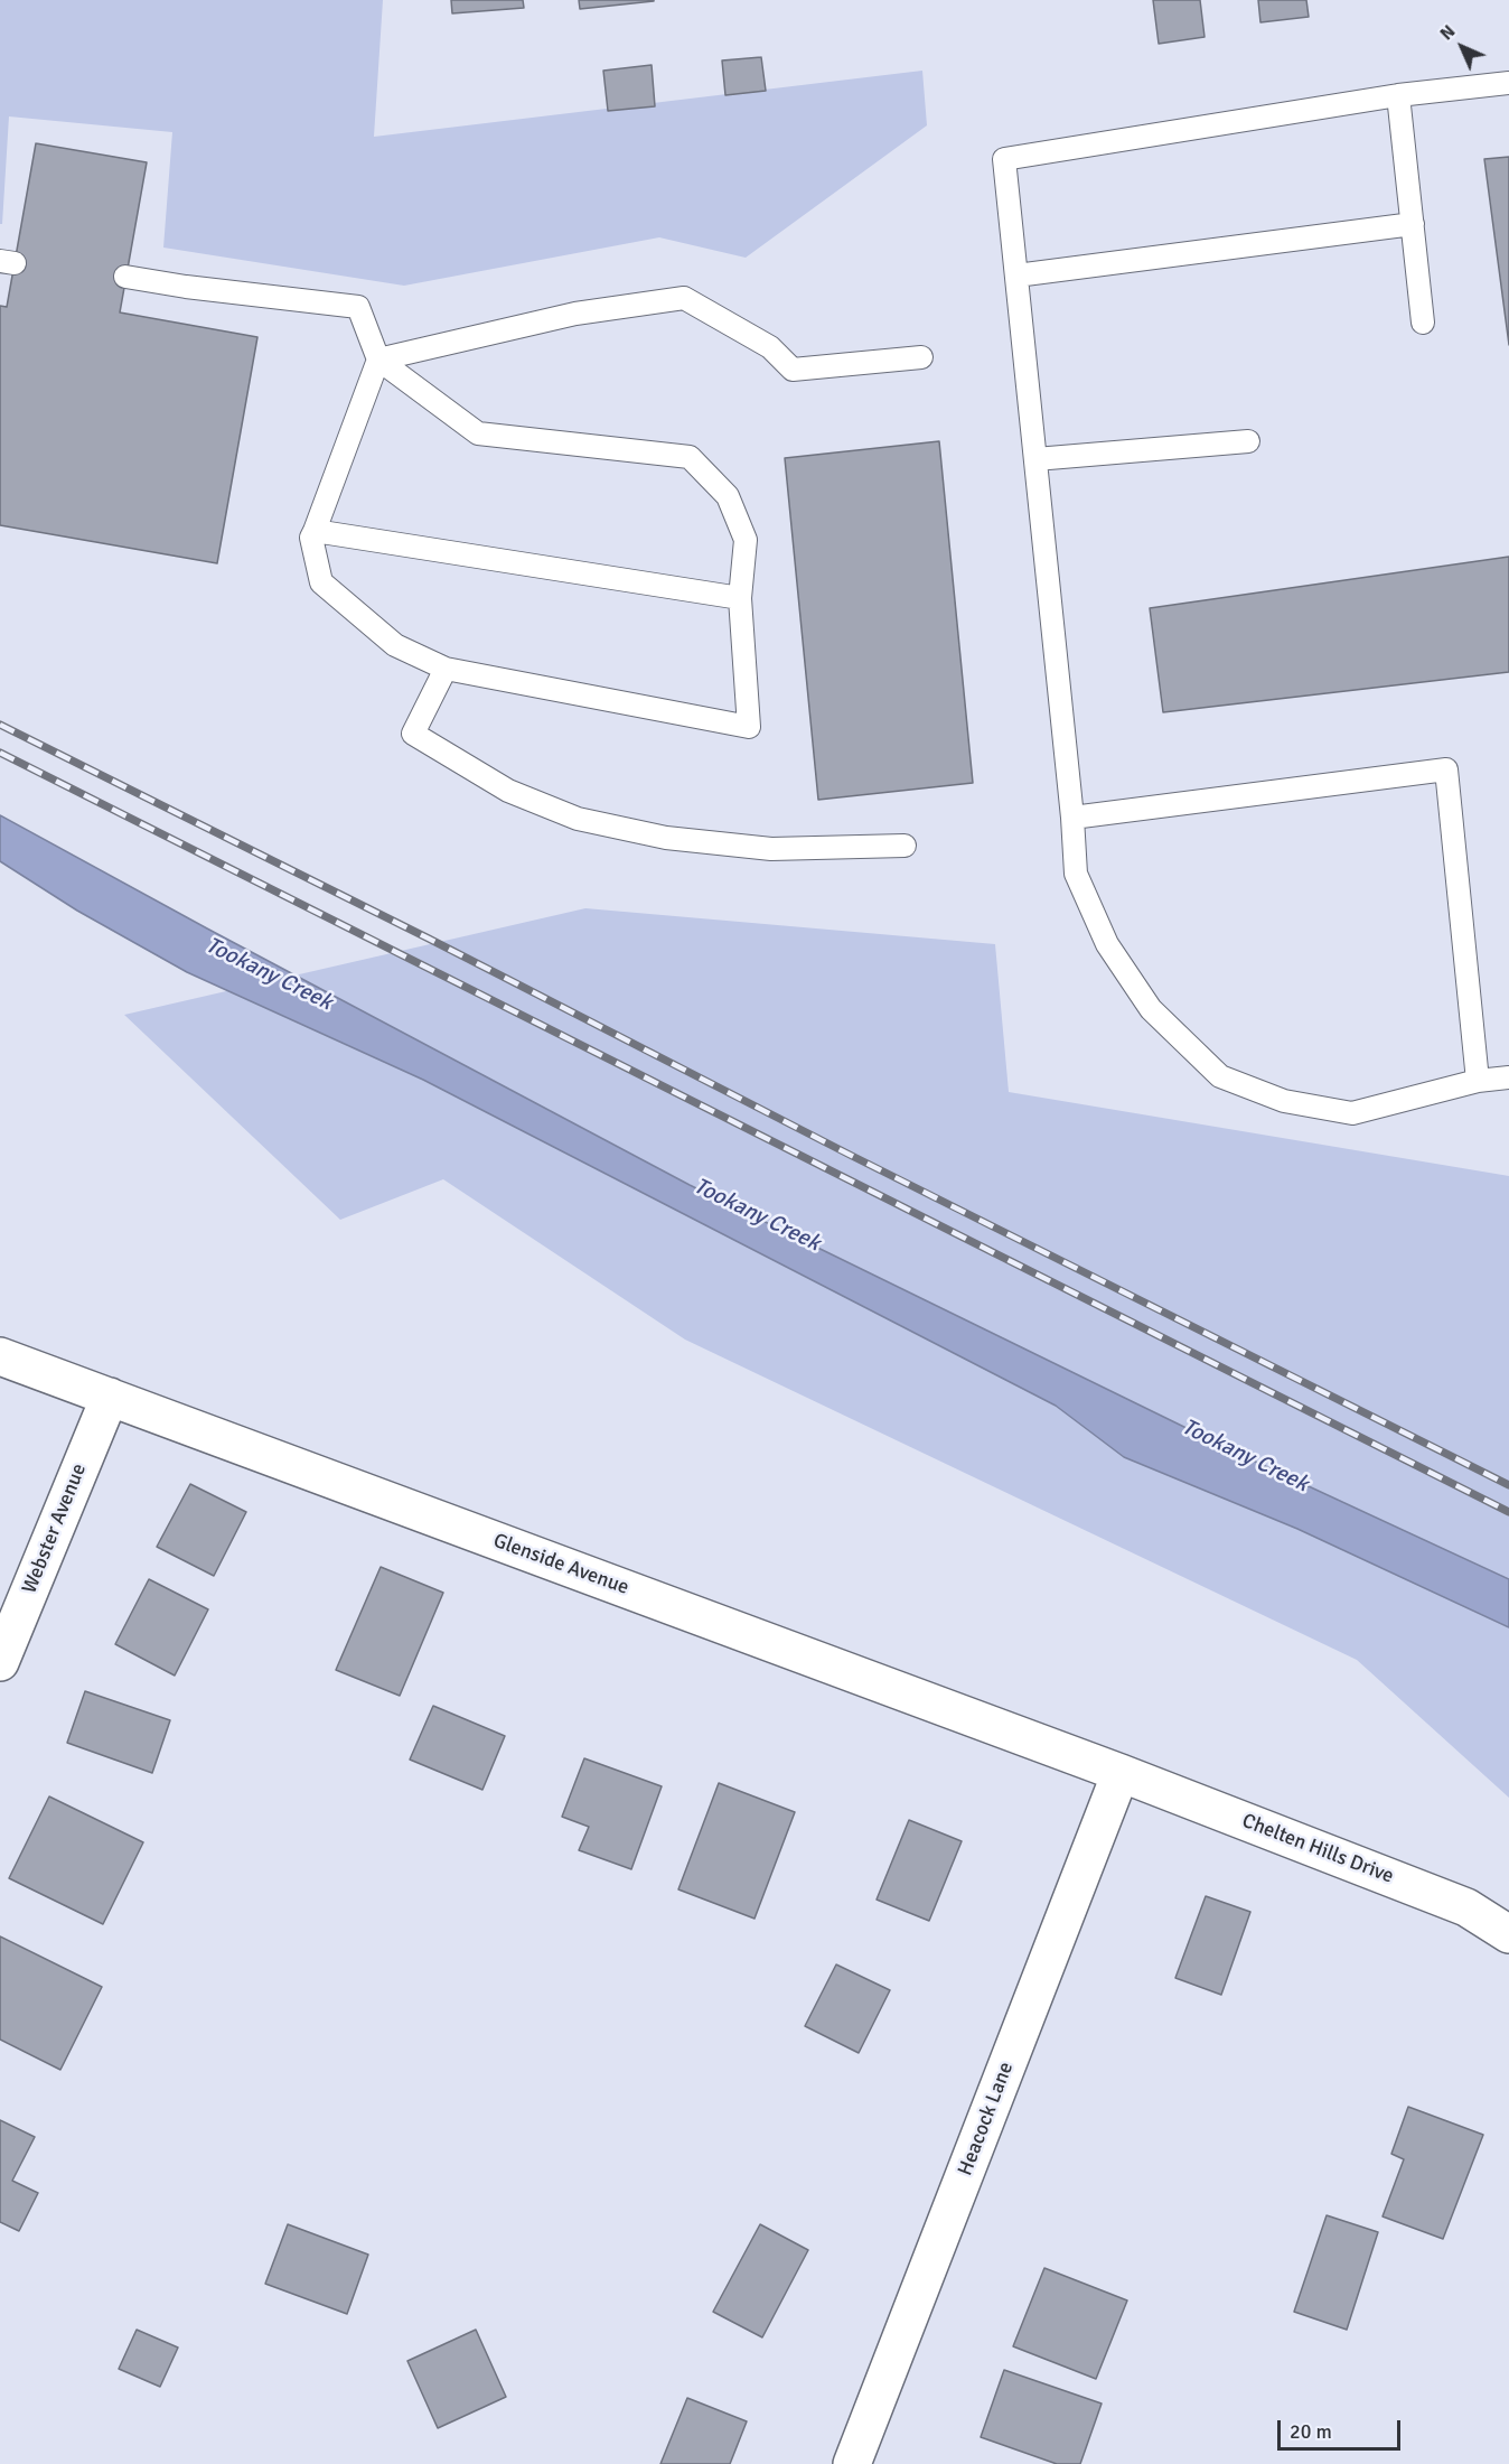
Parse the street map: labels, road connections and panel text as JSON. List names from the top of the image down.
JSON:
{
  "streets": {
    "street": [
      "Webster Avenue",
      "Glenside Avenue",
      "Chelten Hills Drive",
      "Heacock Lane"
    ]
  },
  "crossings": [
    ["Webster Avenue", "Glenside Avenue"],
    ["Glenside Avenue", "Chelten Hills Drive"],
    ["Glenside Avenue", "Heacock Lane"],
    ["Chelten Hills Drive", "Heacock Lane"]
  ],
  "water": ["Tookany Creek"],
  "scale_bar": "20 m",
  "north": "top left"
}
